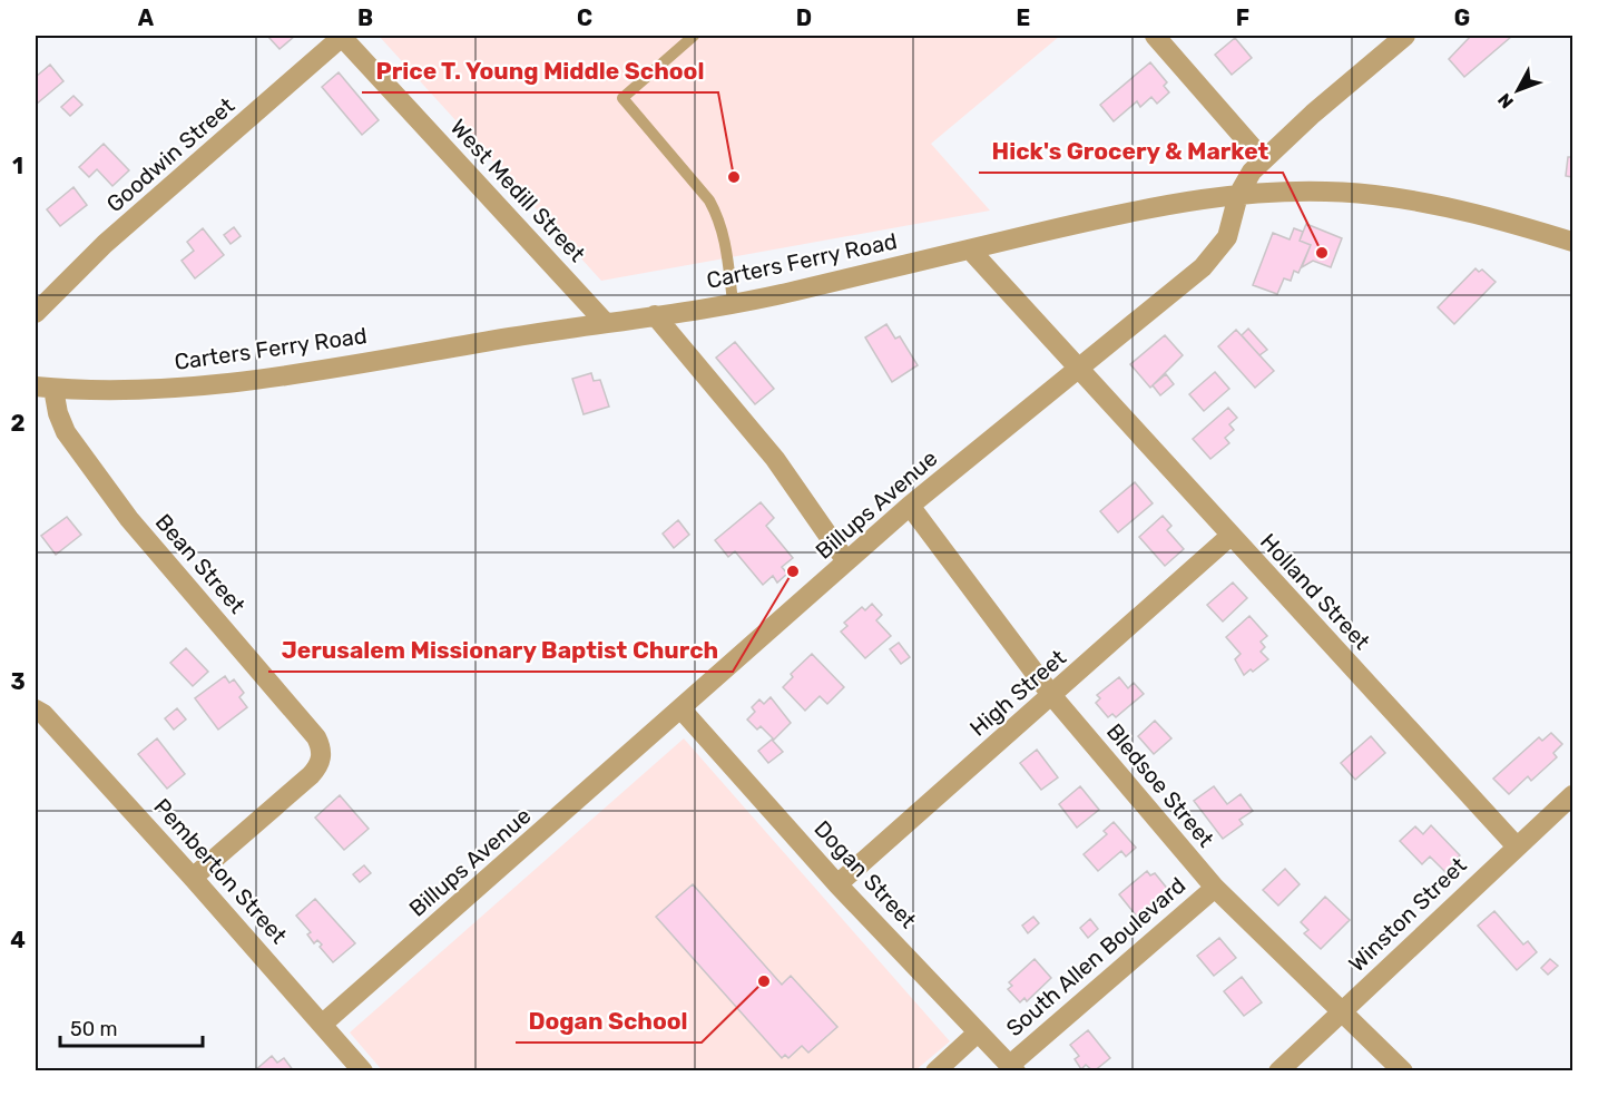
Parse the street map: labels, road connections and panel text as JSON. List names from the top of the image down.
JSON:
{
  "streets": {
    "street": [
      "Goodwin Street",
      "West Medill Street",
      "Carters Ferry Road",
      "Billups Avenue",
      "Bean Street",
      "Holland Street",
      "High Street",
      "Bledsoe Street",
      "Pemberton Street",
      "Dogan Street",
      "Winston Street",
      "South Allen Boulevard"
    ]
  },
  "crossings": [
    ["Goodwin Street", "West Medill Street"],
    ["West Medill Street", "Carters Ferry Road"],
    ["Carters Ferry Road", "Billups Avenue"],
    ["Carters Ferry Road", "Bean Street"],
    ["Carters Ferry Road", "Holland Street"],
    ["Billups Avenue", "Holland Street"],
    ["Billups Avenue", "Bledsoe Street"],
    ["Billups Avenue", "Pemberton Street"],
    ["Billups Avenue", "Dogan Street"],
    ["Bean Street", "Pemberton Street"],
    ["Holland Street", "High Street"],
    ["Holland Street", "Winston Street"],
    ["High Street", "Bledsoe Street"],
    ["High Street", "Dogan Street"],
    ["Bledsoe Street", "Winston Street"],
    ["Bledsoe Street", "South Allen Boulevard"],
    ["Dogan Street", "South Allen Boulevard"]
  ],
  "places": [
    "Price T. Young Middle School",
    "Hick's Grocery & Market",
    "Jerusalem Missionary Baptist Church",
    "Dogan School"
  ],
  "scale_bar": "50 m",
  "north": "bottom left",
  "grid": {
    "columns": [
      "A",
      "B",
      "C",
      "D",
      "E",
      "F",
      "G"
    ],
    "rows": [
      "1",
      "2",
      "3",
      "4"
    ]
  }
}
